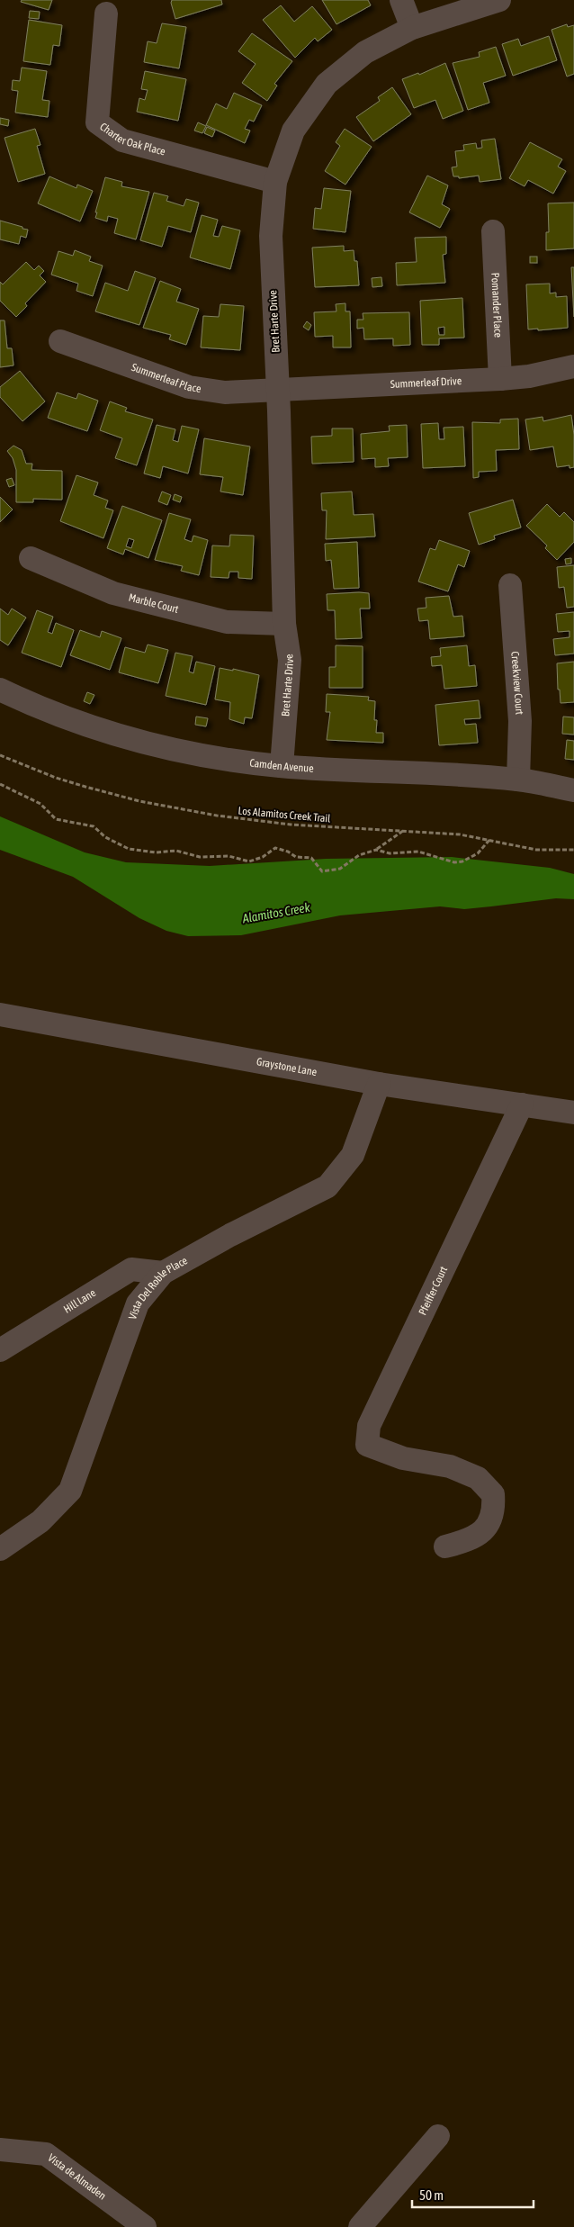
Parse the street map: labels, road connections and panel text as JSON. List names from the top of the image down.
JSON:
{
  "streets": {
    "street": [
      "Charter Oak Place",
      "Pomander Place",
      "Bret Harte Drive",
      "Summerleaf Place",
      "Summerleaf Drive",
      "Marble Court",
      "Creekview Court",
      "Camden Avenue",
      "Graystone Lane",
      "Vista Del Roble Place",
      "Pfeiffer Court",
      "Hill Lane",
      "Vista de Almaden"
    ],
    "path": ["Los Alamitos Creek Trail"]
  },
  "crossings": [
    ["Charter Oak Place", "Bret Harte Drive"],
    ["Pomander Place", "Summerleaf Drive"],
    ["Bret Harte Drive", "Summerleaf Place"],
    ["Bret Harte Drive", "Summerleaf Drive"],
    ["Bret Harte Drive", "Marble Court"],
    ["Bret Harte Drive", "Camden Avenue"],
    ["Summerleaf Place", "Summerleaf Drive"],
    ["Creekview Court", "Camden Avenue"],
    ["Graystone Lane", "Vista Del Roble Place"],
    ["Graystone Lane", "Pfeiffer Court"],
    ["Vista Del Roble Place", "Hill Lane"]
  ],
  "water": ["Alamitos Creek"],
  "scale_bar": "50 m"
}
